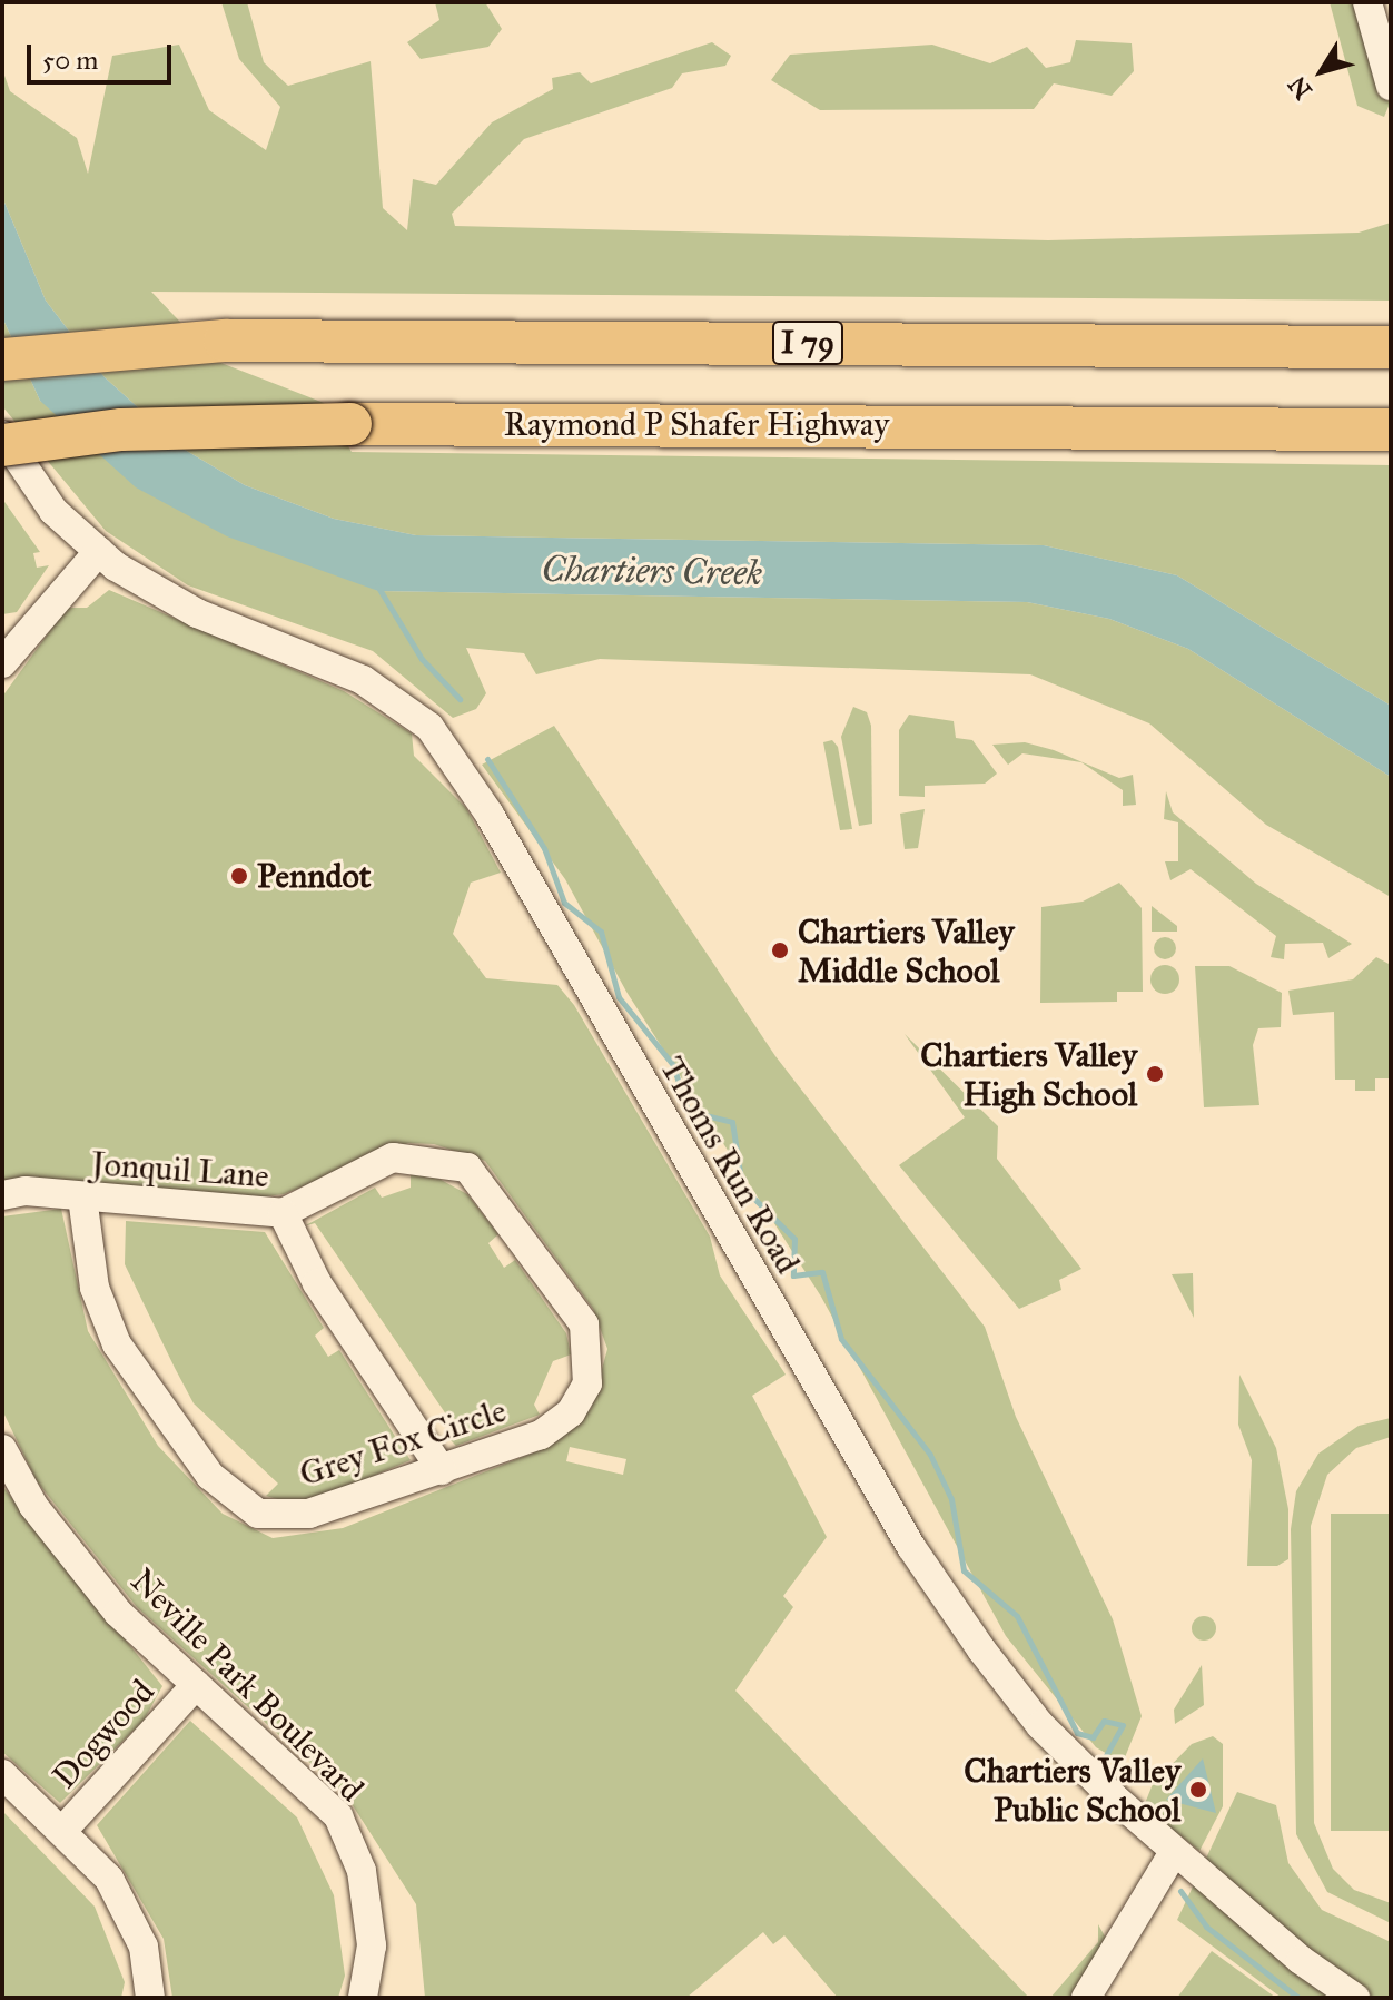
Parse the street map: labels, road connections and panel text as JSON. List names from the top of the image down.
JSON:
{
  "streets": {
    "highway": ["I 79", "Raymond P Shafer Highway"],
    "street": [
      "Thoms Run Road",
      "Jonquil Lane",
      "Grey Fox Circle",
      "Neville Park Boulevard",
      "Dogwood"
    ]
  },
  "crossings": [
    ["Jonquil Lane", "Grey Fox Circle"],
    ["Neville Park Boulevard", "Dogwood"]
  ],
  "water": ["Chartiers Creek"],
  "places": [
    "Penndot",
    "Chartiers Valley Middle School",
    "Chartiers Valley High School",
    "Chartiers Valley Public School"
  ],
  "scale_bar": "50 m",
  "north": "bottom left"
}
